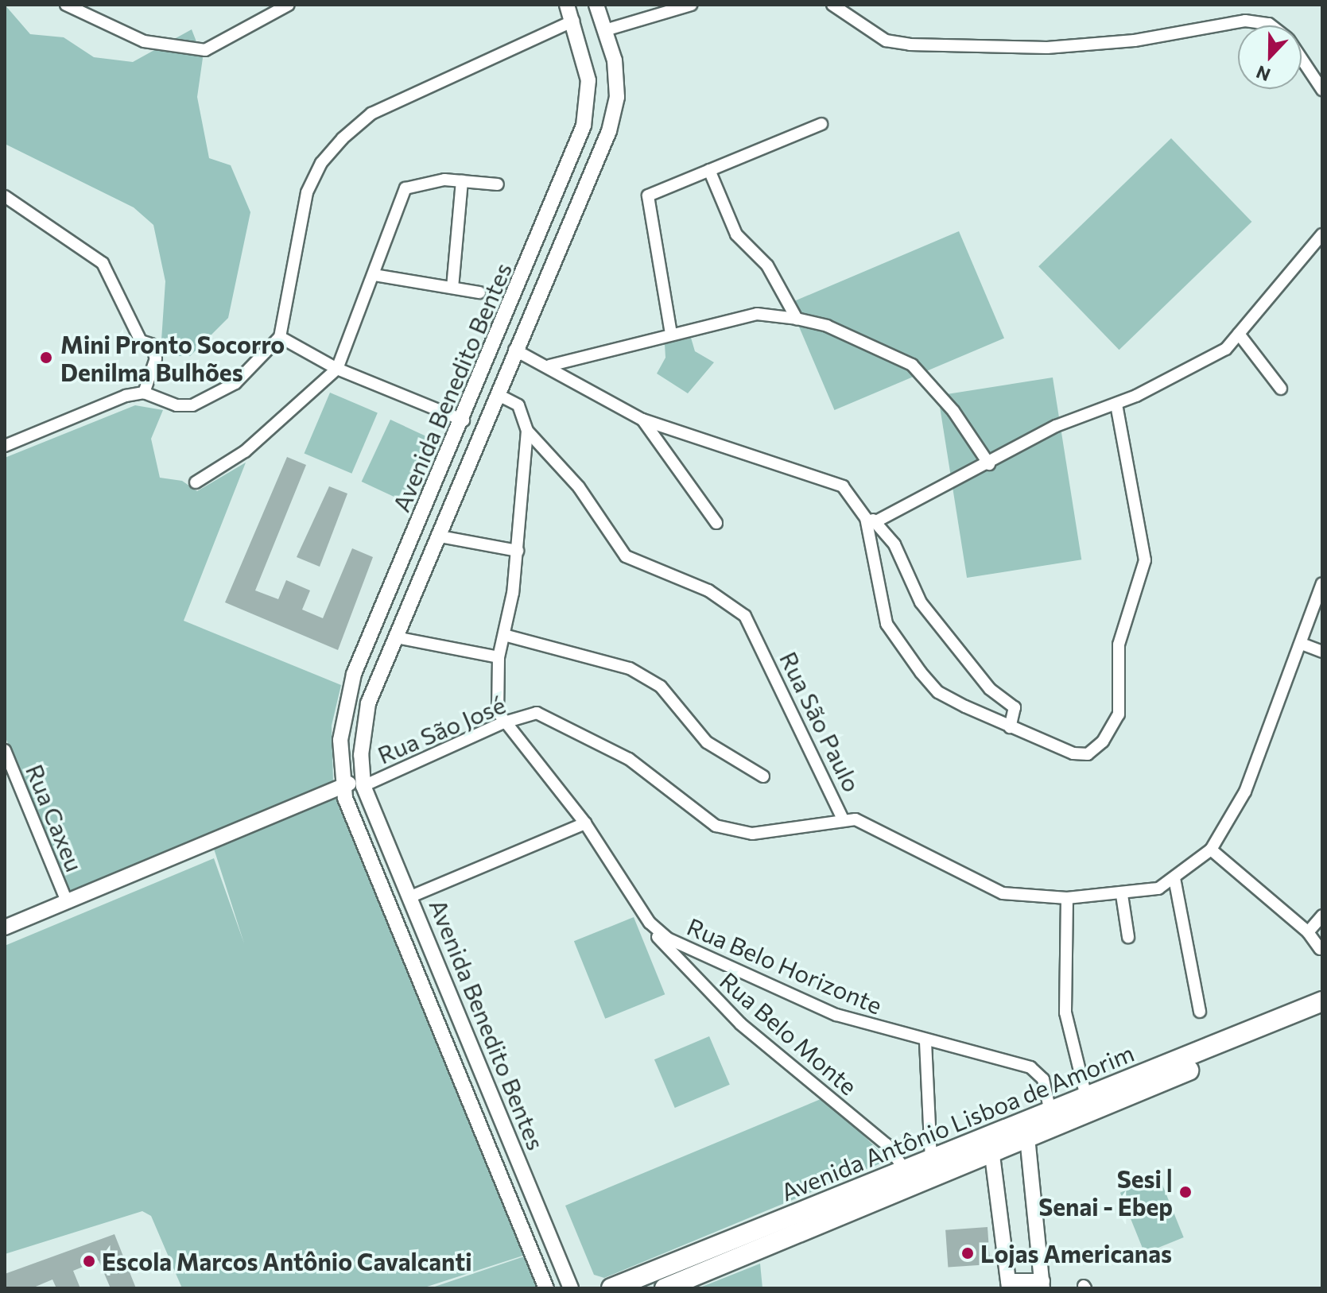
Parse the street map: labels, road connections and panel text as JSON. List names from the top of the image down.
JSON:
{
  "streets": {
    "main road": ["Avenida Antônio Lisboa de Amorim"],
    "street": [
      "Avenida Benedito Bentes",
      "Rua São Paulo",
      "Rua São José",
      "Rua Caxeu",
      "Rua Belo Horizonte",
      "Rua Belo Monte"
    ]
  },
  "crossings": [
    ["Avenida Benedito Bentes", "Rua São José"],
    ["Rua São Paulo", "Rua São José"],
    ["Rua São José", "Rua Belo Horizonte"],
    ["Rua Belo Horizonte", "Rua Belo Monte"],
    ["Rua Belo Horizonte", "Avenida Antônio Lisboa de Amorim"],
    ["Rua Belo Monte", "Avenida Antônio Lisboa de Amorim"]
  ],
  "places": [
    "Mini Pronto Socorro Denilma Bulhões",
    "Sesi | Senai - Ebep",
    "Lojas Americanas",
    "Escola Marcos Antônio Cavalcanti"
  ],
  "north": "bottom"
}
